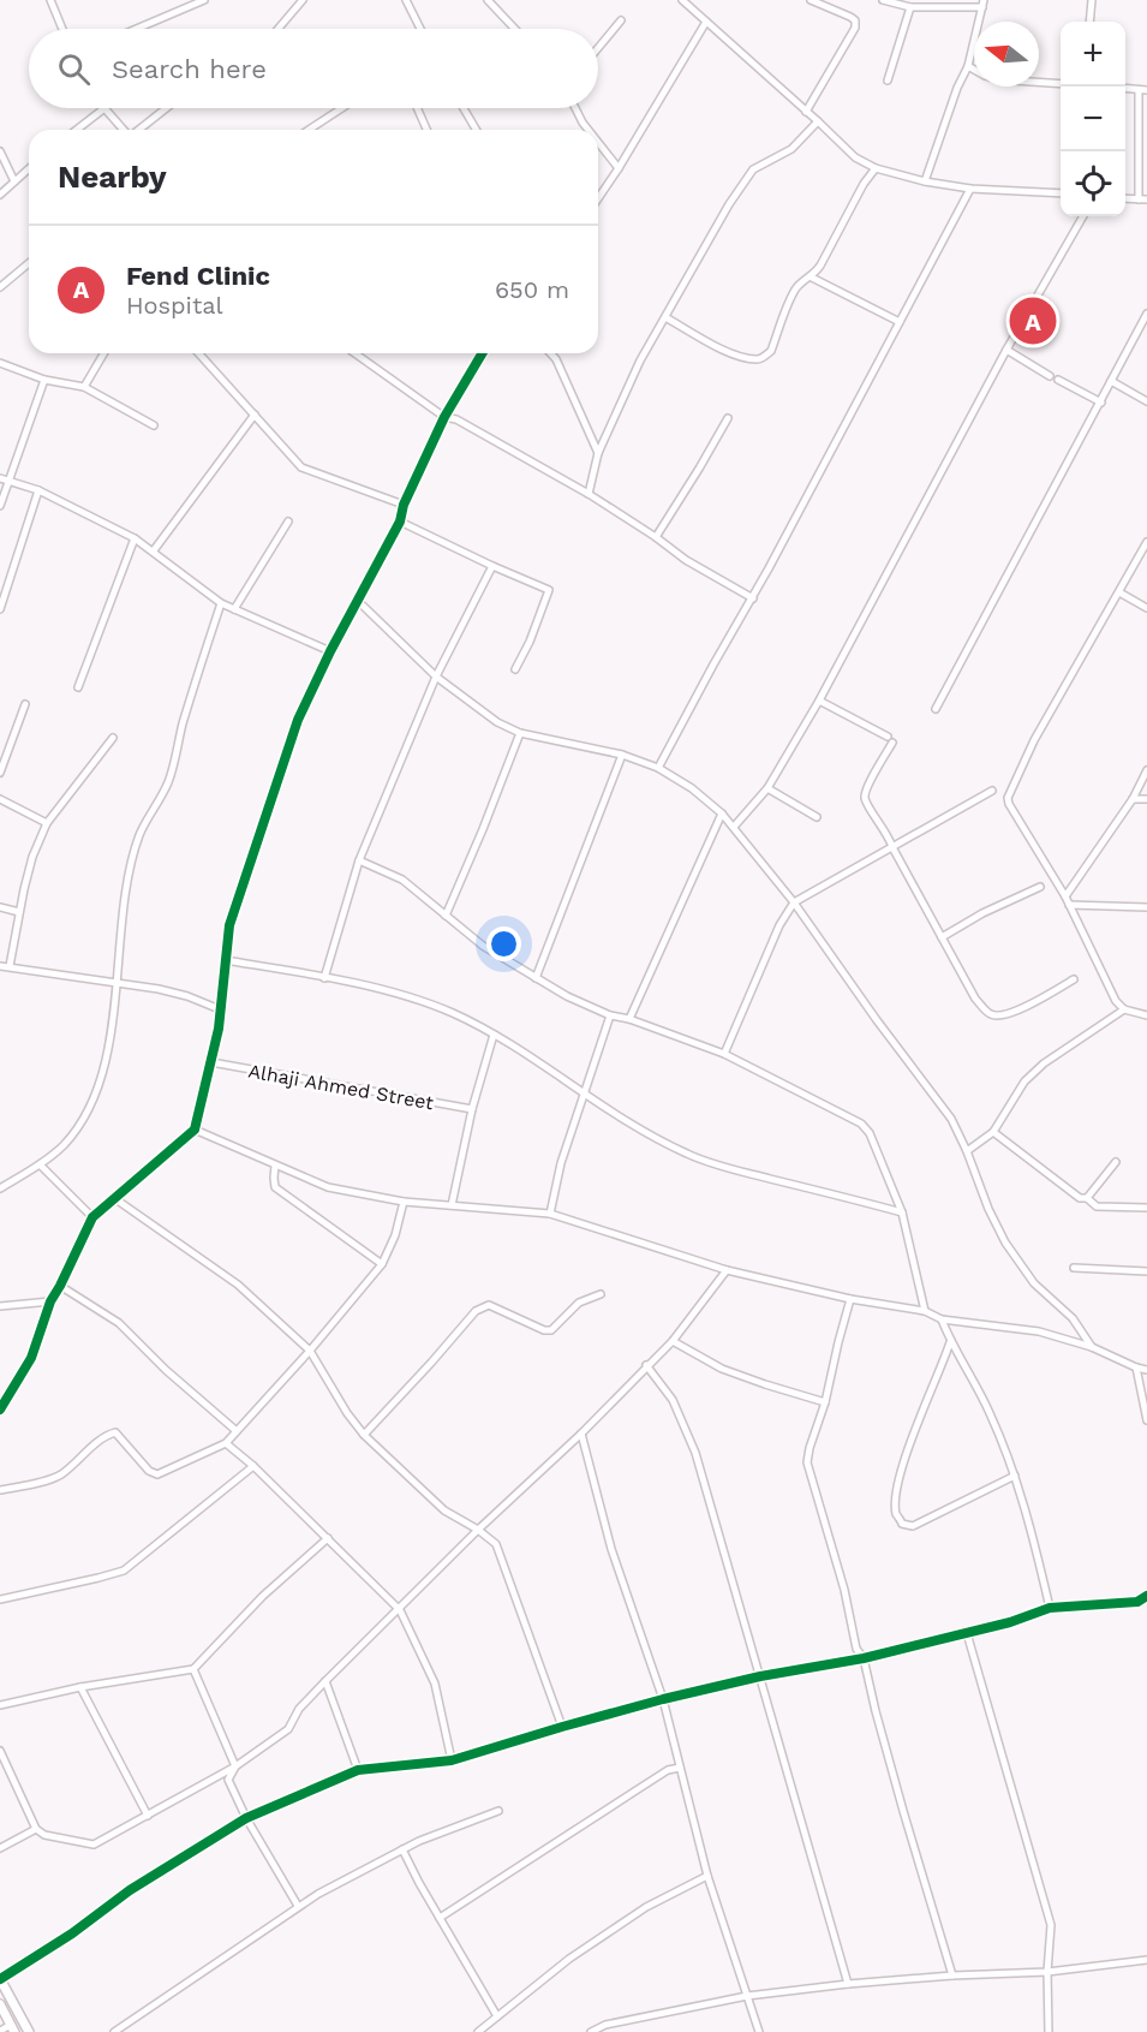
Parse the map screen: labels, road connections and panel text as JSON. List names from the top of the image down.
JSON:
{
  "streets": {
    "street": ["Alhaji Ahmed Street"]
  },
  "north": "left",
  "page": {
    "map_buttons": ["+", "−"],
    "search": "Search here",
    "heading": "Nearby",
    "list": [
      {
        "mark": "A",
        "name": "Fend Clinic",
        "note": "Hospital",
        "value": "650 m"
      }
    ],
    "pins": "A"
  }
}
